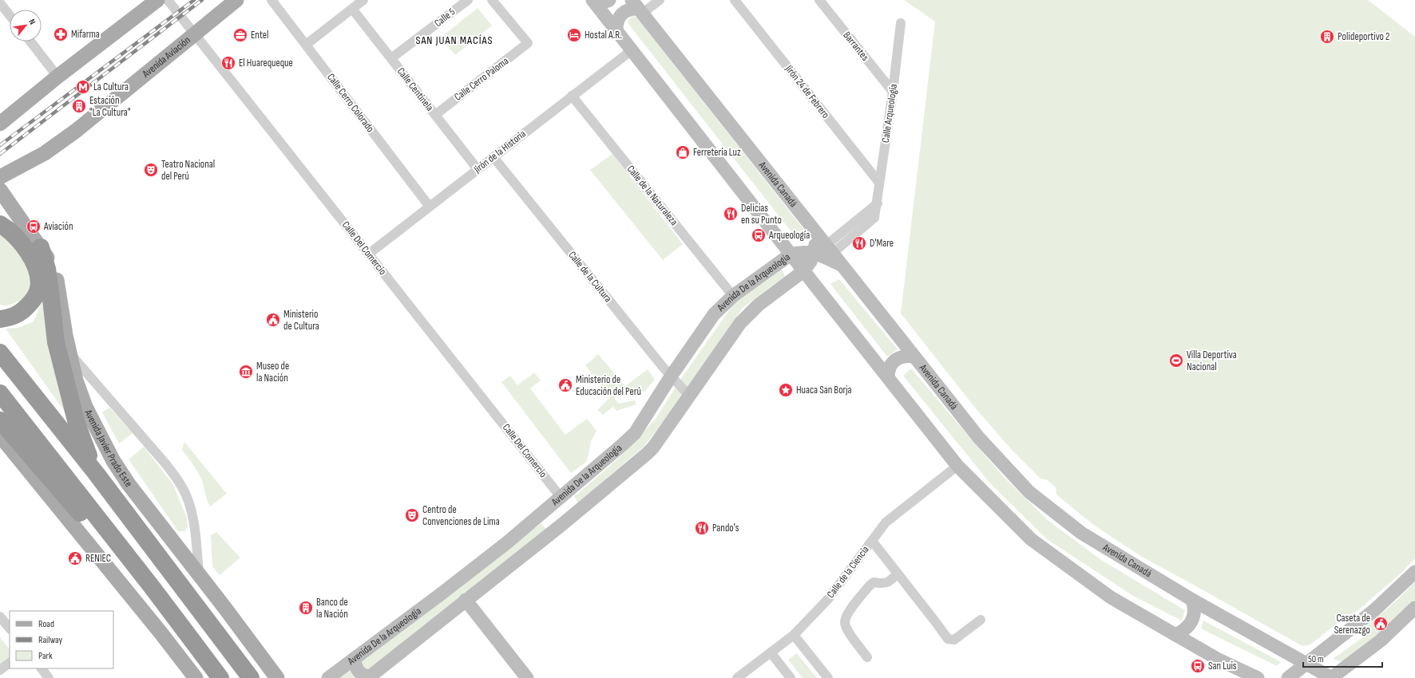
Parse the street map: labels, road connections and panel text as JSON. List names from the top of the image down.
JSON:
{
  "streets": {
    "highway": ["Avenida Javier Prado Este"],
    "main road": ["Avenida Aviación", "Avenida Canadá", "Avenida De la Arqueología"],
    "street": [
      "Calle 5",
      "Barrantes",
      "Calle Cerro Paloma",
      "Calle Centinela",
      "Jirón 24 de Febrero",
      "Calle Cerro Colorado",
      "Calle Arqueología",
      "Jirón de la Historia",
      "Calle de la Naturaleza",
      "Calle Del Comercio",
      "Calle de la Cultura",
      "Calle de la Ciencia"
    ]
  },
  "crossings": [
    ["Calle 5", "Calle Centinela"],
    ["Barrantes", "Calle Arqueología"],
    ["Avenida Aviación", "Calle Del Comercio"],
    ["Calle Cerro Paloma", "Calle Centinela"],
    ["Calle Centinela", "Jirón de la Historia"],
    ["Jirón 24 de Febrero", "Calle Arqueología"],
    ["Calle Cerro Colorado", "Jirón de la Historia"],
    ["Calle Arqueología", "Avenida Canadá"],
    ["Jirón de la Historia", "Calle de la Naturaleza"],
    ["Jirón de la Historia", "Calle Del Comercio"],
    ["Jirón de la Historia", "Calle de la Cultura"],
    ["Avenida Canadá", "Avenida De la Arqueología"],
    ["Calle de la Naturaleza", "Avenida De la Arqueología"],
    ["Calle Del Comercio", "Avenida De la Arqueología"],
    ["Calle de la Cultura", "Avenida De la Arqueología"]
  ],
  "districts": ["SAN JUAN MACÍAS"],
  "places": {
    "pharmacy": ["Mifarma"],
    "office": ["Entel"],
    "hotel": ["Hostal A.R."],
    "building": ["Polideportivo 2", "Estación \"La Cultura\"", "Banco de la Nación"],
    "restaurant": [
      "El Huarequeque",
      "Delicias en su Punto",
      "D'Mare",
      "Pando's"
    ],
    "metro station": ["La Cultura"],
    "shop": ["Ferretería Luz"],
    "theatre": ["Teatro Nacional del Perú", "Centro de Convenciones de Lima"],
    "bus stop": ["Aviación", "Arqueología", "San Luis"],
    "public building": [
      "Ministerio de Cultura",
      "Ministerio de Educación del Perú",
      "RENIEC",
      "Caseta de Serenazgo"
    ],
    "sports": ["Villa Deportiva Nacional"],
    "museum": ["Museo de la Nación"],
    "place": ["Huaca San Borja"]
  },
  "legend": ["Road", "Railway", "Park"],
  "scale_bar": "50 m",
  "north": "top right"
}
